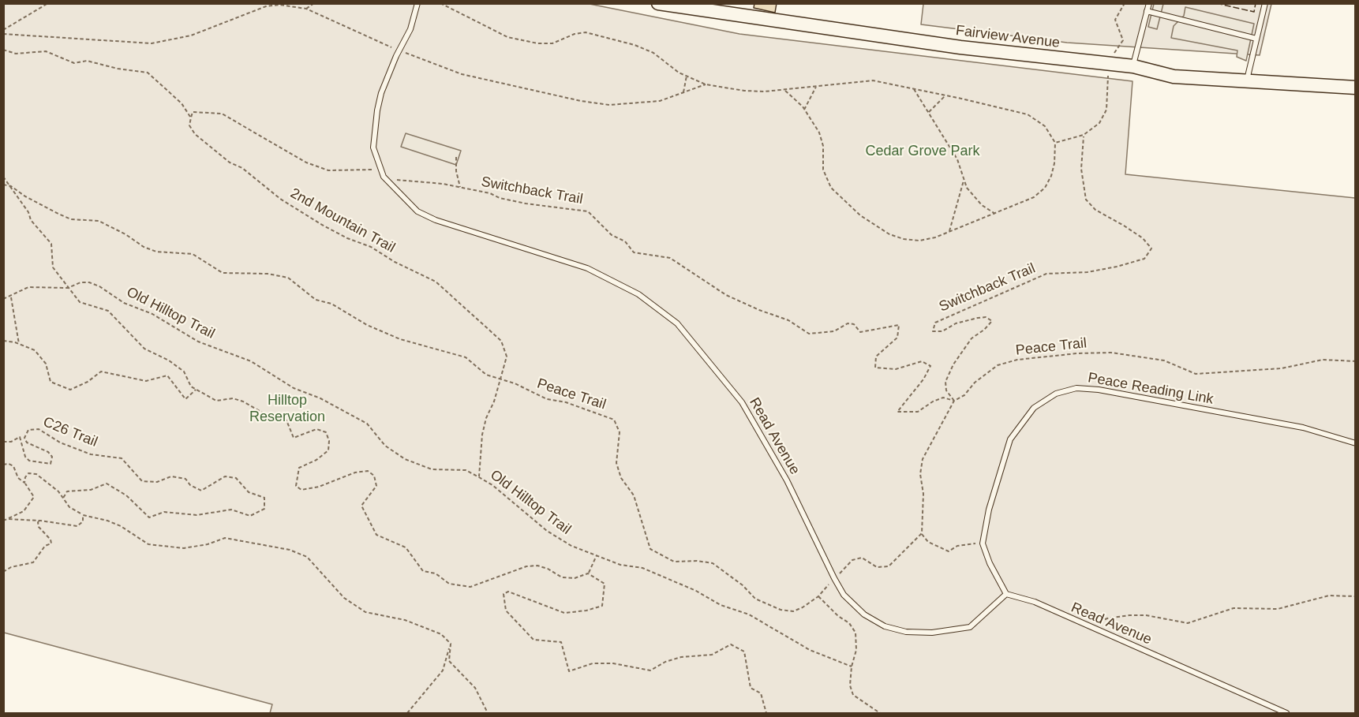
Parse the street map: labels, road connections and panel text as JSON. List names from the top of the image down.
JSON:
{
  "streets": {
    "main road": ["Fairview Avenue"],
    "lane": ["Peace Reading Link", "Read Avenue"],
    "path": [
      "Switchback Trail",
      "2nd Mountain Trail",
      "Old Hilltop Trail",
      "Peace Trail",
      "C26 Trail"
    ]
  },
  "crossings": [
    ["Switchback Trail", "Peace Trail"],
    ["Switchback Trail", "Read Avenue"],
    ["2nd Mountain Trail", "Old Hilltop Trail"],
    ["2nd Mountain Trail", "Peace Trail"],
    ["Peace Trail", "Read Avenue"]
  ],
  "parks": ["Cedar Grove Park", "Hilltop Reservation"]
}
